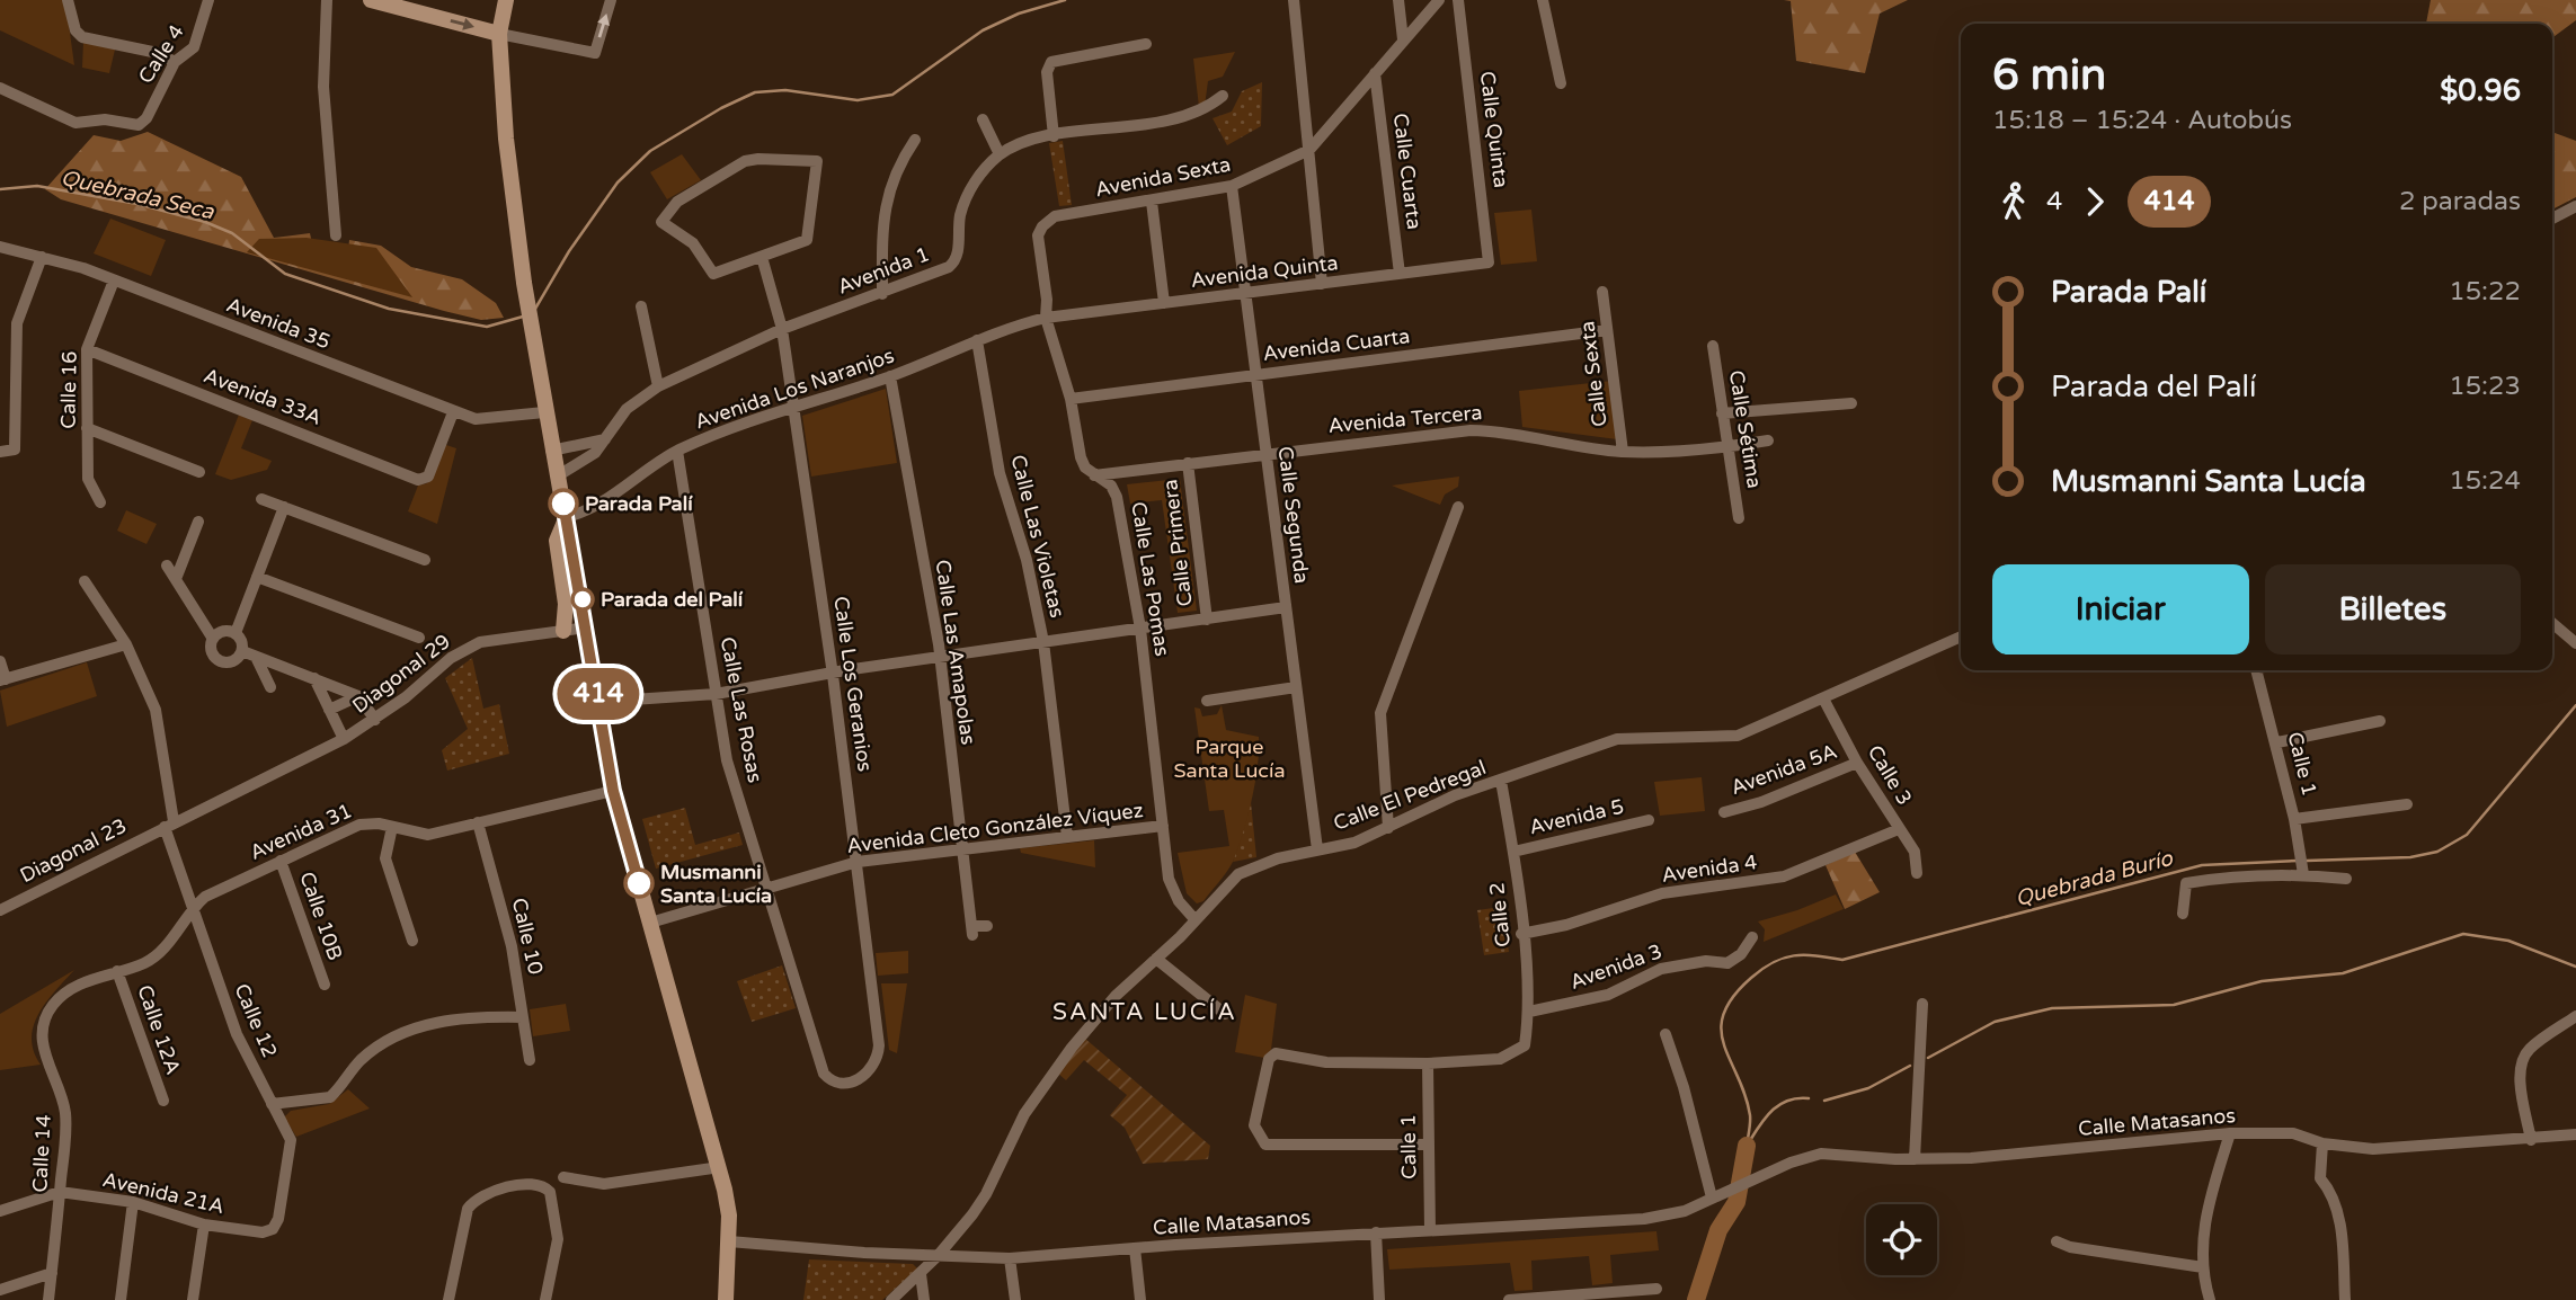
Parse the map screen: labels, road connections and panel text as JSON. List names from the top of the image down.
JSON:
{
  "streets": {
    "street": [
      "Calle 4",
      "Calle Quinta",
      "Calle Cuarta",
      "Avenida Sexta",
      "Avenida 1",
      "Avenida Quinta",
      "Avenida 35",
      "Avenida Cuarta",
      "Calle Sexta",
      "Avenida Los Naranjos",
      "Calle 16",
      "Avenida 33A",
      "Avenida Tercera",
      "Calle Sétima",
      "Calle Segunda",
      "Calle Las Violetas",
      "Calle Primera",
      "Calle Las Pomas",
      "Calle Las Amapolas",
      "Diagonal 29",
      "Calle Los Geranios",
      "Calle Las Rosas",
      "Calle 1",
      "Avenida 5A",
      "Calle 3",
      "Calle El Pedregal",
      "Avenida 5",
      "Avenida Cleto González Víquez",
      "Avenida 31",
      "Diagonal 23",
      "Avenida 4",
      "Calle 2",
      "Calle 10B",
      "Calle 10",
      "Avenida 3",
      "Calle 12",
      "Calle 12A",
      "Calle Matasanos",
      "Calle 14",
      "Avenida 21A"
    ]
  },
  "crossings": [
    ["Calle Quinta", "Avenida Quinta"],
    ["Calle Cuarta", "Avenida Sexta"],
    ["Calle Cuarta", "Avenida Quinta"],
    ["Avenida Sexta", "Calle Segunda"],
    ["Avenida Sexta", "Calle Las Pomas"],
    ["Avenida 1", "Calle Los Geranios"],
    ["Avenida Quinta", "Avenida Los Naranjos"],
    ["Avenida Quinta", "Calle Segunda"],
    ["Avenida Quinta", "Calle Las Pomas"],
    ["Avenida 35", "Calle 16"],
    ["Avenida 35", "Avenida 33A"],
    ["Avenida Cuarta", "Calle Sexta"],
    ["Avenida Cuarta", "Calle Segunda"],
    ["Avenida Cuarta", "Calle Las Pomas"],
    ["Calle Sexta", "Avenida Tercera"],
    ["Avenida Los Naranjos", "Calle Las Violetas"],
    ["Avenida Los Naranjos", "Calle Las Pomas"],
    ["Avenida Los Naranjos", "Calle Las Amapolas"],
    ["Avenida Los Naranjos", "Calle Los Geranios"],
    ["Avenida Los Naranjos", "Calle Las Rosas"],
    ["Calle 16", "Avenida 33A"],
    ["Avenida Tercera", "Calle Sétima"],
    ["Avenida Tercera", "Calle Segunda"],
    ["Avenida Tercera", "Calle Primera"],
    ["Avenida Tercera", "Calle Las Pomas"],
    ["Calle Segunda", "Calle El Pedregal"],
    ["Calle Las Violetas", "Avenida Cleto González Víquez"],
    ["Calle Las Pomas", "Calle El Pedregal"],
    ["Calle Las Pomas", "Avenida Cleto González Víquez"],
    ["Calle Las Amapolas", "Avenida Cleto González Víquez"],
    ["Diagonal 29", "Diagonal 23"],
    ["Diagonal 29", "Calle 12"],
    ["Calle Los Geranios", "Calle Las Rosas"],
    ["Calle Los Geranios", "Avenida Cleto González Víquez"],
    ["Calle Las Rosas", "Avenida Cleto González Víquez"],
    ["Calle 1", "Calle 2"],
    ["Calle 1", "Calle Matasanos"],
    ["Avenida 5A", "Calle 3"],
    ["Calle 3", "Calle El Pedregal"],
    ["Calle 3", "Avenida 4"],
    ["Calle El Pedregal", "Calle 2"],
    ["Calle El Pedregal", "Calle Matasanos"],
    ["Avenida 5", "Calle 2"],
    ["Avenida 31", "Calle 10B"],
    ["Avenida 31", "Calle 10"],
    ["Avenida 31", "Calle 12"],
    ["Avenida 31", "Calle 12A"],
    ["Avenida 31", "Calle 14"],
    ["Diagonal 23", "Calle 12"],
    ["Avenida 4", "Calle 2"],
    ["Calle 2", "Avenida 3"],
    ["Calle 12", "Avenida 21A"],
    ["Calle 14", "Avenida 21A"]
  ],
  "districts": ["SANTA LUCÍA"],
  "water": ["Quebrada Seca", "Quebrada Burío"],
  "parks": ["Parque Santa Lucía"],
  "places": ["Parada Palí", "Parada del Palí", "Musmanni Santa Lucía"],
  "lines": ["bus line 414"],
  "page": {
    "on_map": "414",
    "heading": ["6 min", "15:18 – 15:24 · Autobús", "$0.96"],
    "legs": ["4", "414", "2 paradas"],
    "list": [
      {
        "name": "Parada Palí",
        "value": "15:22"
      },
      {
        "name": "Parada del Palí",
        "value": "15:23"
      },
      {
        "name": "Musmanni Santa Lucía",
        "value": "15:24"
      }
    ],
    "buttons": ["Iniciar", "Billetes"]
  }
}
